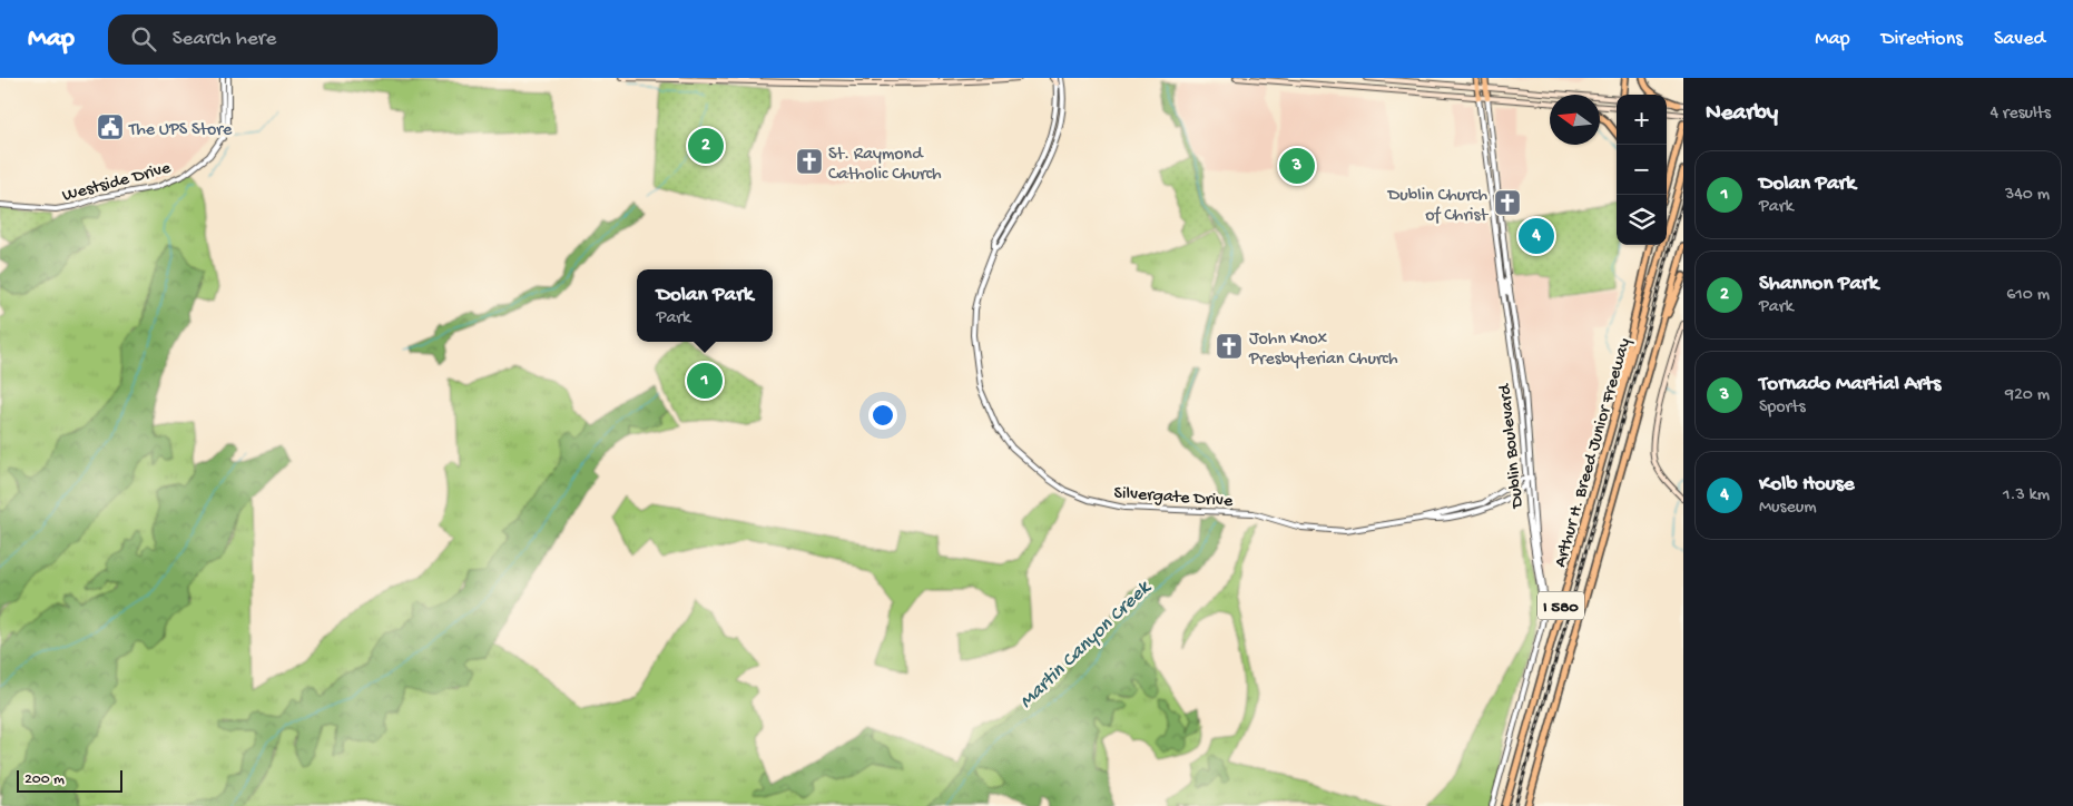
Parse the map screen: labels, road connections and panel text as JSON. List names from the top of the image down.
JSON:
{
  "streets": {
    "highway": ["Arthur H. Breed Junior Freeway", "I 580"],
    "main road": ["Dublin Boulevard"],
    "street": ["Westside Drive", "Silvergate Drive"]
  },
  "crossings": [
    ["Dublin Boulevard", "Silvergate Drive"]
  ],
  "water": ["Martin Canyon Creek"],
  "places": {
    "public building": ["The UPS Store"],
    "church": ["St. Raymond Catholic Church", "Dublin Church of Christ", "John Knox Presbyterian Church"]
  },
  "scale_bar": "200 m",
  "north": "left",
  "page": {
    "header": "Map",
    "search": "Search here",
    "nav": ["Map", "Directions", "Saved"],
    "heading": ["Nearby", "4 results"],
    "map_buttons": ["+", "−"],
    "pins": [
      "2",
      "3",
      "4",
      "1"
    ],
    "list": [
      {
        "mark": "1",
        "name": "Dolan Park",
        "note": "Park",
        "value": "340 m"
      },
      {
        "mark": "2",
        "name": "Shannon Park",
        "note": "Park",
        "value": "610 m"
      },
      {
        "mark": "3",
        "name": "Tornado Martial Arts",
        "note": "Sports",
        "value": "920 m"
      },
      {
        "mark": "4",
        "name": "Kolb House",
        "note": "Museum",
        "value": "1.3 km"
      }
    ],
    "popup": ["Dolan Park", "Park"],
    "scale": "200 m"
  }
}
